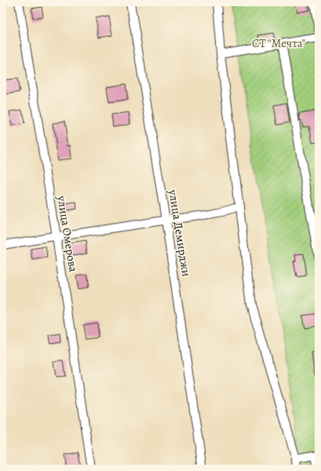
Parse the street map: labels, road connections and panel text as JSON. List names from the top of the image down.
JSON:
{
  "streets": {
    "street": ["улица Демирджи", "улица Омерова"]
  },
  "parks": ["СТ \"Мечта\""]
}
